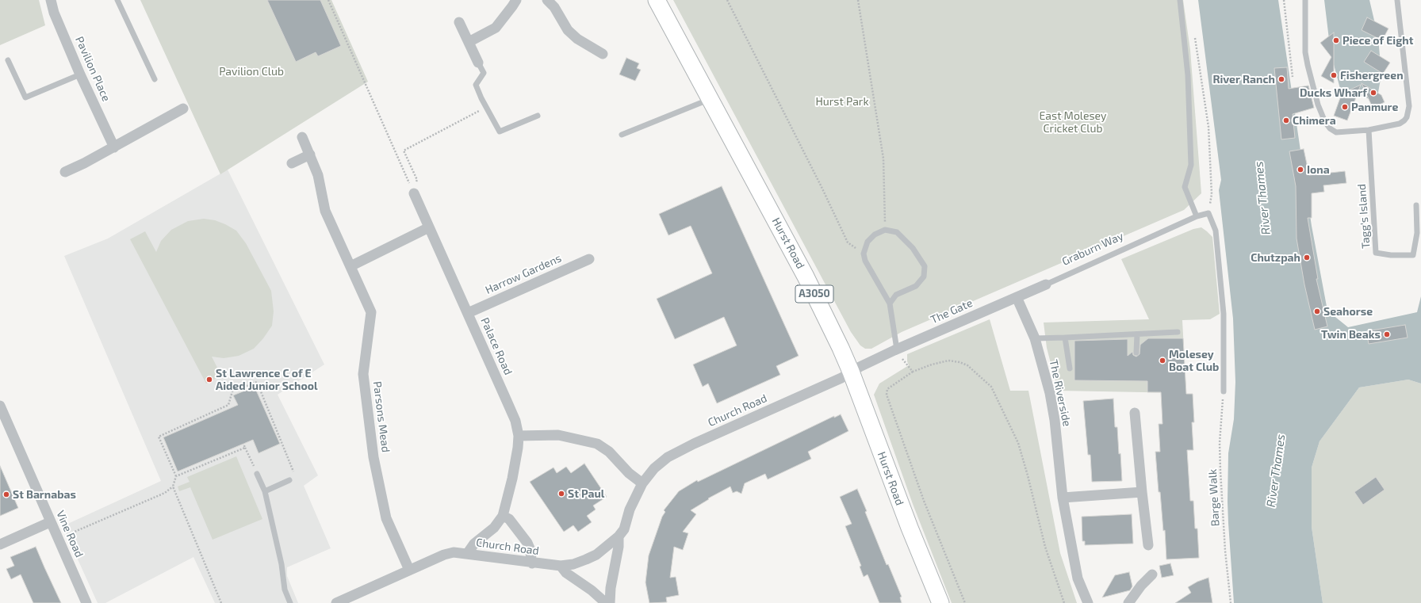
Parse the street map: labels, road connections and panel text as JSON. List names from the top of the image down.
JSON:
{
  "streets": {
    "main road": ["Hurst Road", "A3050"],
    "street": [
      "Pavilion Place",
      "Graburn Way",
      "Harrow Gardens",
      "The Gate",
      "Palace Road",
      "The Riverside",
      "Church Road",
      "Parsons Mead",
      "Vine Road"
    ],
    "lane": ["Tagg's Island"],
    "path": ["Barge Walk"]
  },
  "crossings": [
    ["Hurst Road", "Church Road"],
    ["Graburn Way", "The Gate"],
    ["Graburn Way", "The Riverside"],
    ["Harrow Gardens", "Palace Road"],
    ["Palace Road", "Church Road"],
    ["Church Road", "Parsons Mead"]
  ],
  "water": ["River Thames"],
  "parks": ["Pavilion Club", "Hurst Park", "East Molesey Cricket Club"],
  "places": [
    "Piece of Eight",
    "Fishergreen",
    "River Ranch",
    "Ducks Wharf",
    "Panmure",
    "Chimera",
    "Iona",
    "Chutzpah",
    "Seahorse",
    "Twin Beaks",
    "Molesey Boat Club",
    "St Lawrence C of E Aided Junior School",
    "St Paul",
    "St Barnabas"
  ]
}
